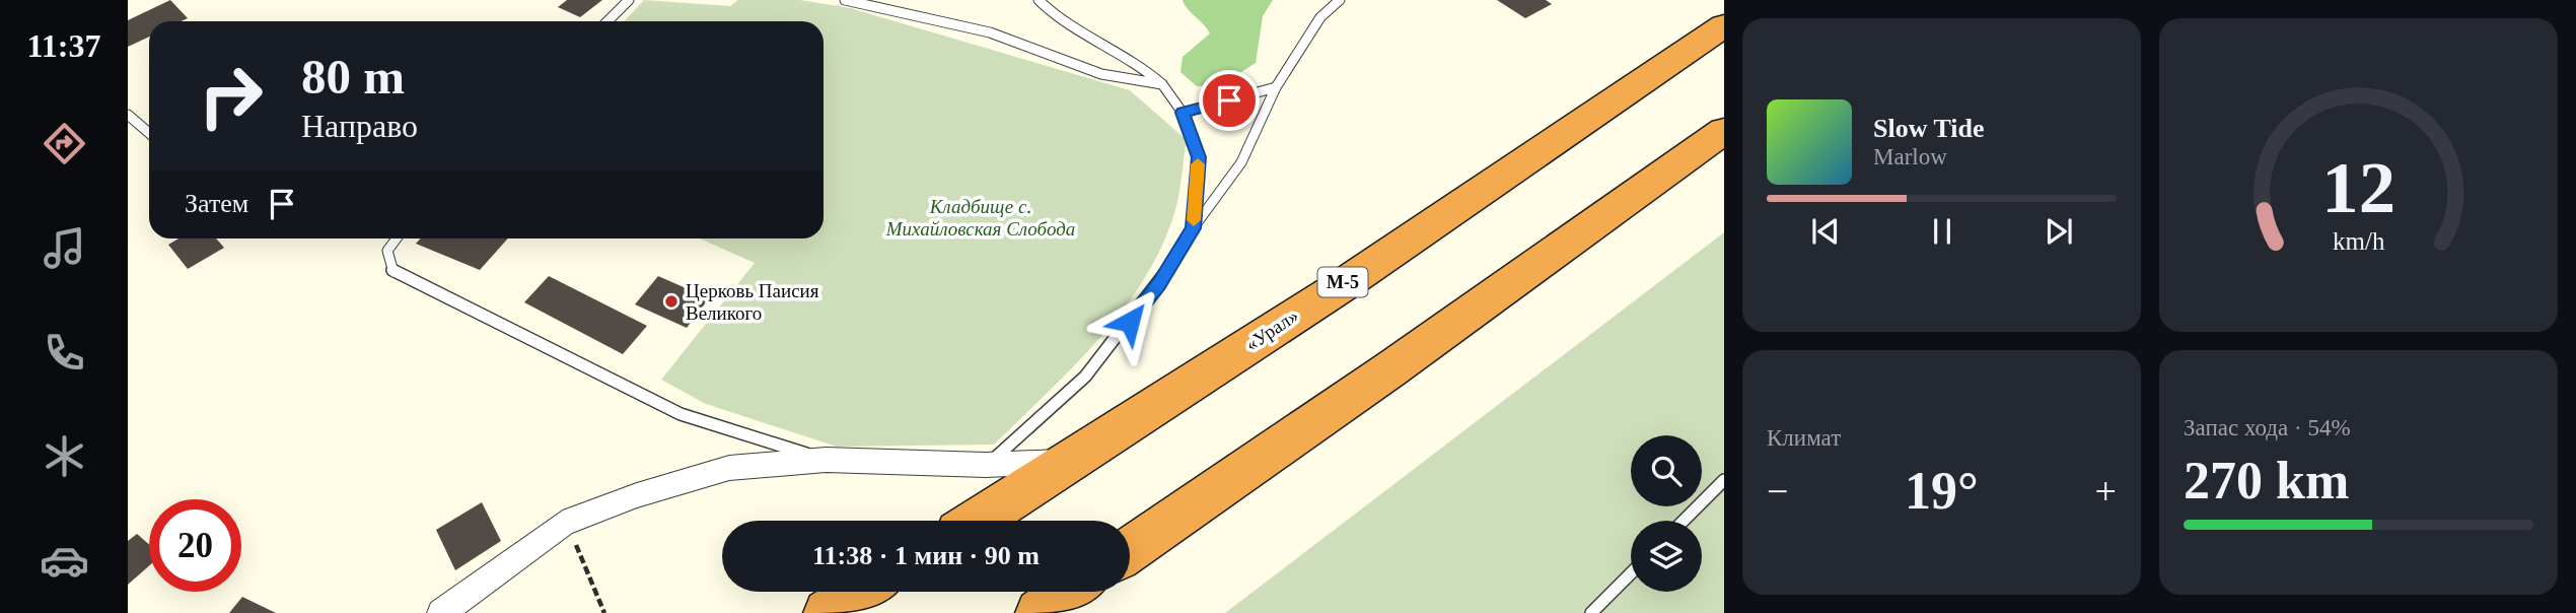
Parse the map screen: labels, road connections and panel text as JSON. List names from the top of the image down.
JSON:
{
  "streets": {
    "highway": ["М-5", "«Урал»"]
  },
  "parks": ["Кладбище с. Михайловская Слобода"],
  "places": ["Церковь Паисия Великого"],
  "page": {
    "tabs": "11:37",
    "turn": ["80 m", "Направо"],
    "song": ["Slow Tide", "Marlow"],
    "then": "Затем",
    "tile": [
      "Климат",
      ["Запас хода · 54%", "270 km"]
    ],
    "heat": ["−", "19°", "+"],
    "limit": "20",
    "trip": "11:38 · 1 мин · 90 m",
    "gauge": ["12", "km/h"]
  }
}
